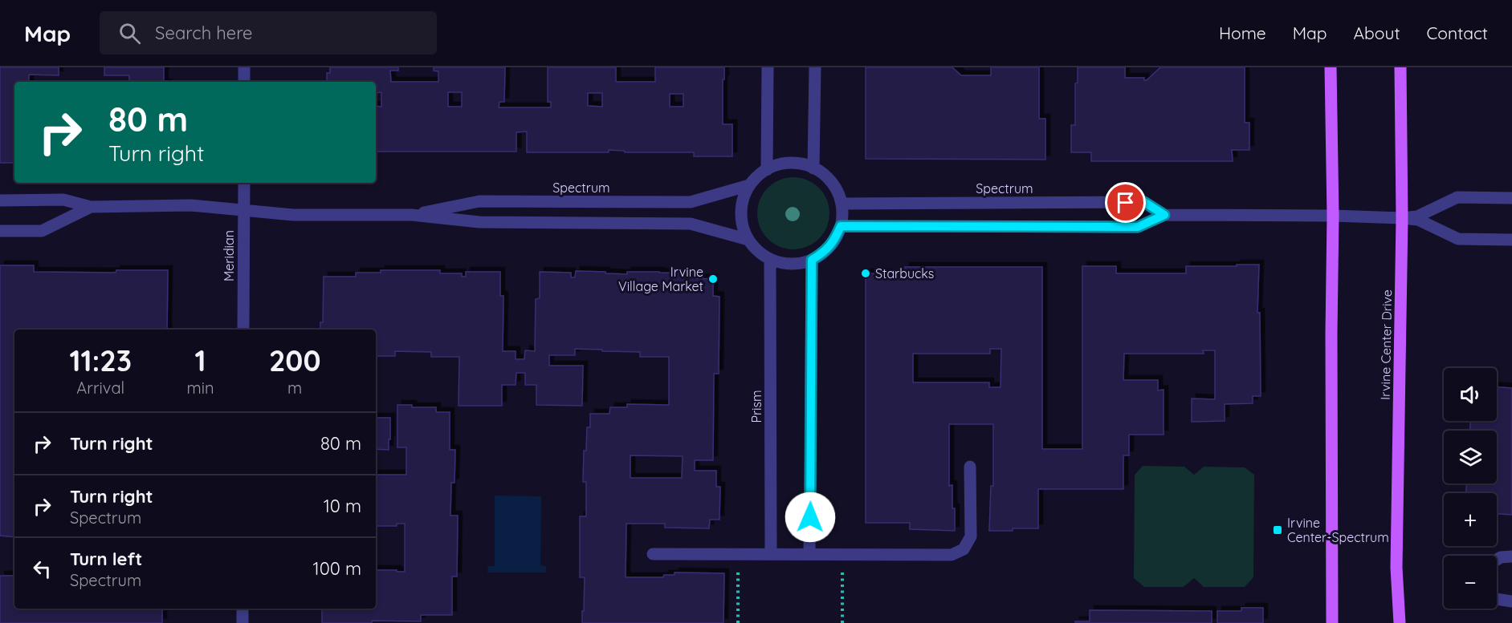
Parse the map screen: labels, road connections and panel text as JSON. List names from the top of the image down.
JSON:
{
  "streets": {
    "main road": ["Irvine Center Drive"],
    "street": ["Spectrum", "Meridian", "Prism"]
  },
  "crossings": [
    ["Spectrum", "Meridian"],
    ["Spectrum", "Prism"]
  ],
  "places": {
    "other": ["Starbucks", "Irvine Village Market"],
    "transit": ["Irvine Center-Spectrum"]
  },
  "page": {
    "header": "Map",
    "search": "Search here",
    "nav": [
      "Home",
      "Map",
      "About",
      "Contact"
    ],
    "turn": ["80 m", "Turn right"],
    "eta": [
      "11:23",
      "Arrival",
      "1",
      "min",
      "200",
      "m"
    ],
    "map_buttons": ["+", "−"],
    "list": [
      {
        "name": "Turn right",
        "value": "80 m"
      },
      {
        "name": "Turn right",
        "note": "Spectrum",
        "value": "10 m"
      },
      {
        "name": "Turn left",
        "note": "Spectrum",
        "value": "100 m"
      }
    ]
  }
}
